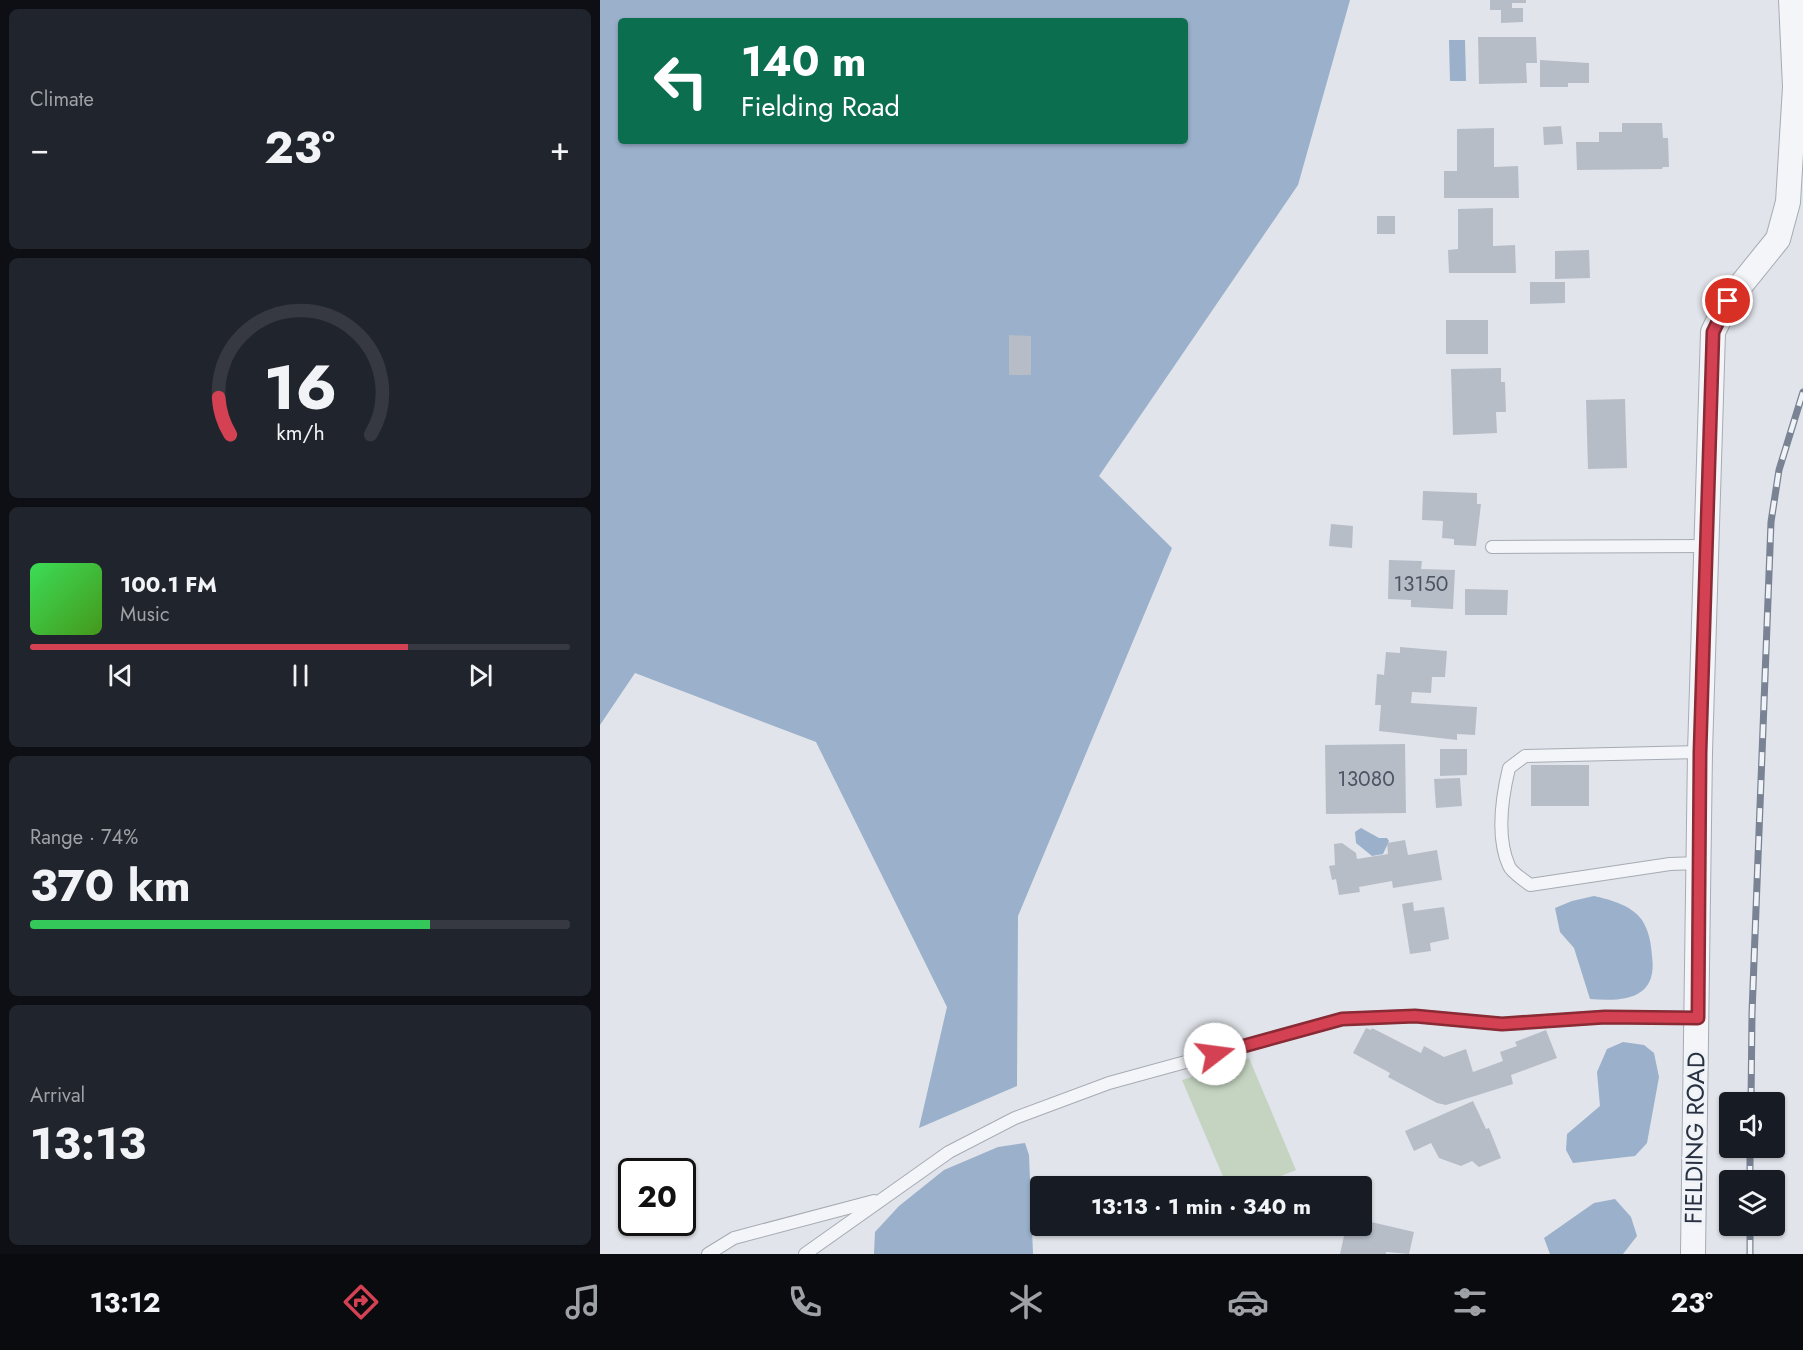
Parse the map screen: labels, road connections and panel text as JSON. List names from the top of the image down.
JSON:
{
  "streets": {
    "street": ["FIELDING ROAD"]
  },
  "house_numbers": ["13150", "13080"],
  "page": {
    "tile": [
      "Climate",
      ["Range · 74%", "370 km"],
      ["Arrival", "13:13"]
    ],
    "turn": ["140 m", "Fielding Road"],
    "heat": ["−", "23°", "+"],
    "song": ["100.1 FM", "Music"],
    "limit": "20",
    "trip": "13:13 · 1 min · 340 m",
    "tabs": ["13:12", "23°"],
    "gauge": ["16", "km/h"]
  }
}
